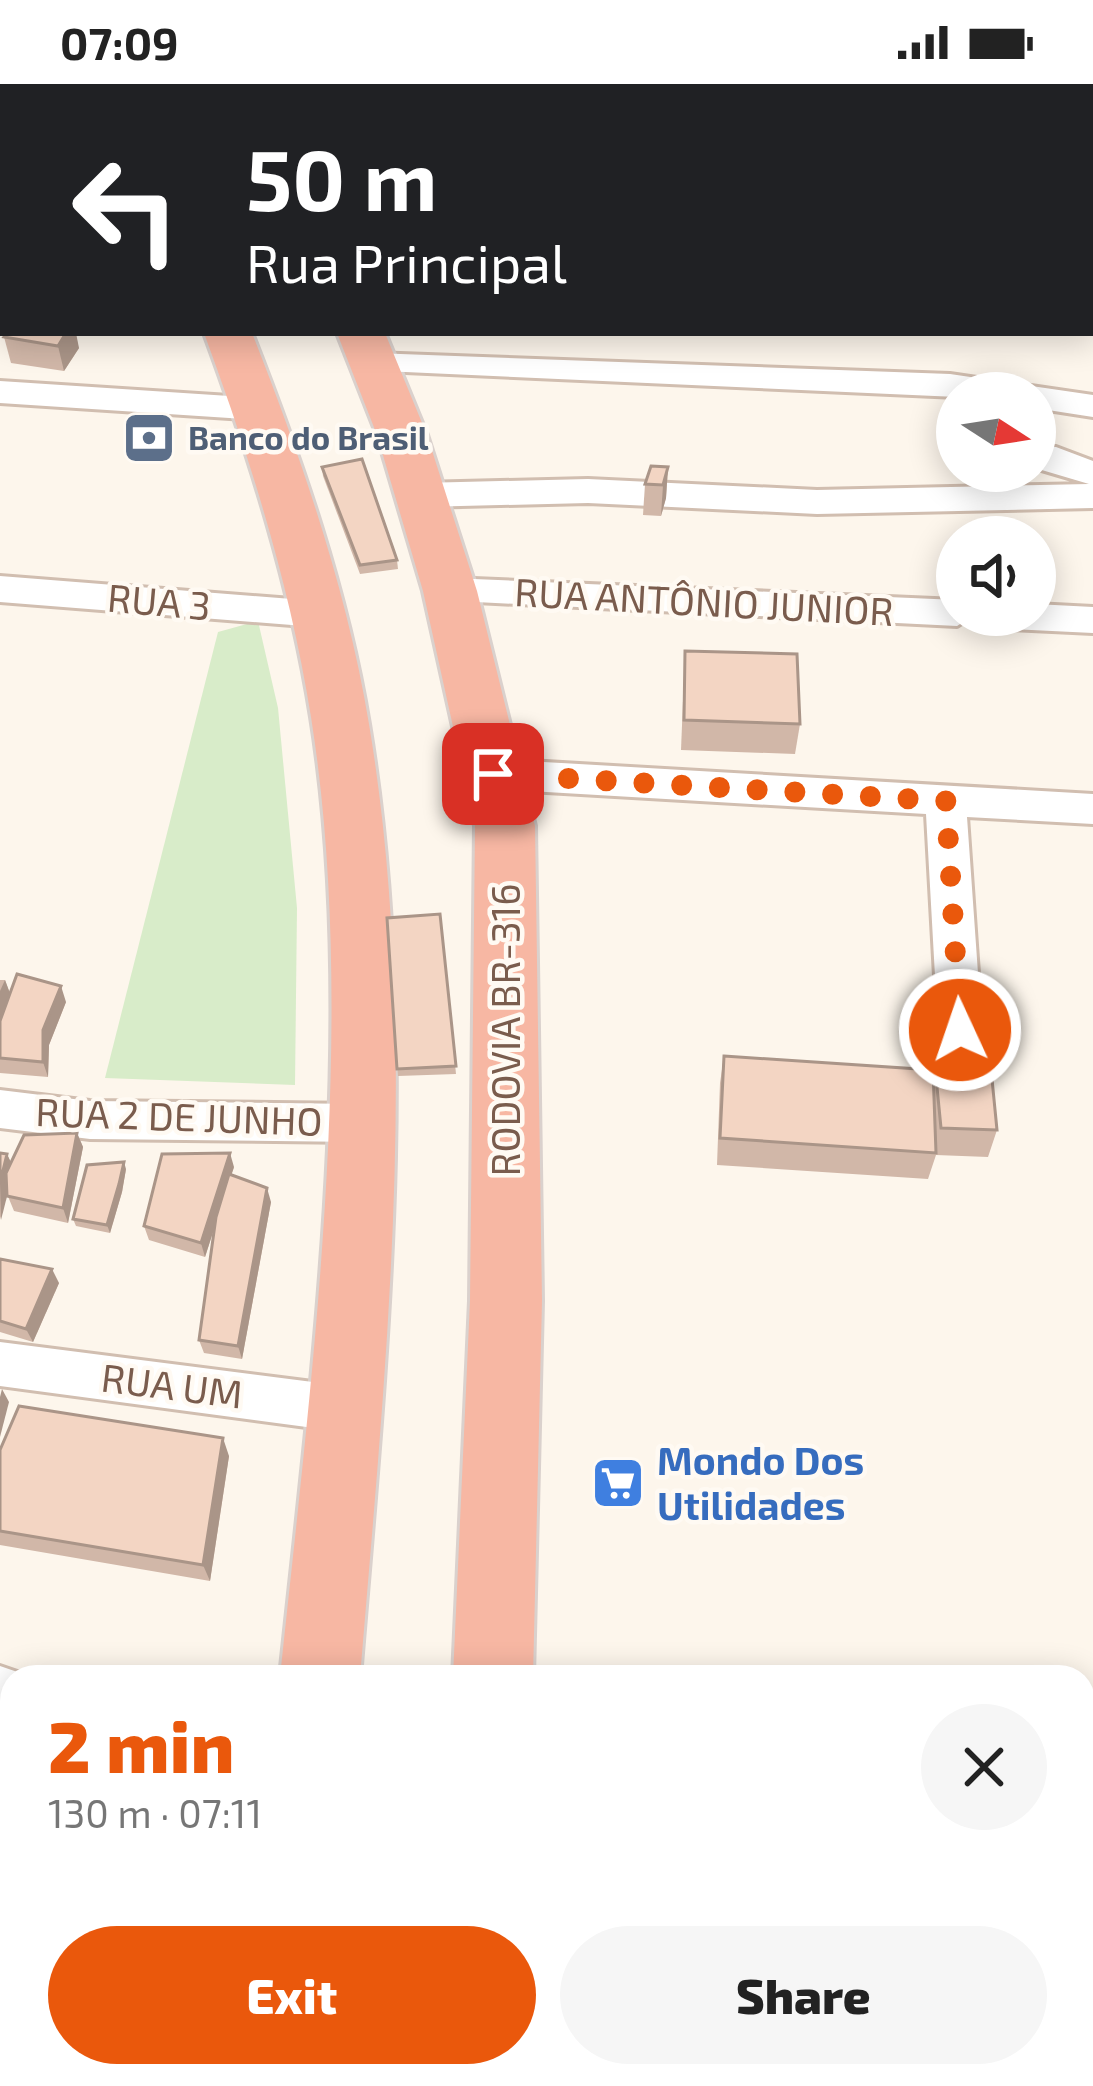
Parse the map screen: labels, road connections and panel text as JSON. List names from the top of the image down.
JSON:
{
  "streets": {
    "highway": ["RODOVIA BR-316"],
    "street": [
      "RUA 3",
      "RUA ANTÔNIO JUNIOR",
      "RUA 2 DE JUNHO",
      "RUA UM"
    ]
  },
  "crossings": [
    ["RUA ANTÔNIO JUNIOR", "RODOVIA BR-316"]
  ],
  "places": {
    "bank": ["Banco do Brasil"],
    "supermarket": ["Mondo Dos Utilidades"]
  },
  "north": "right",
  "page": {
    "status": "07:09",
    "turn": ["50 m", "Rua Principal"],
    "heading": ["2 min", "130 m · 07:11"],
    "buttons": ["Exit", "Share"]
  }
}
